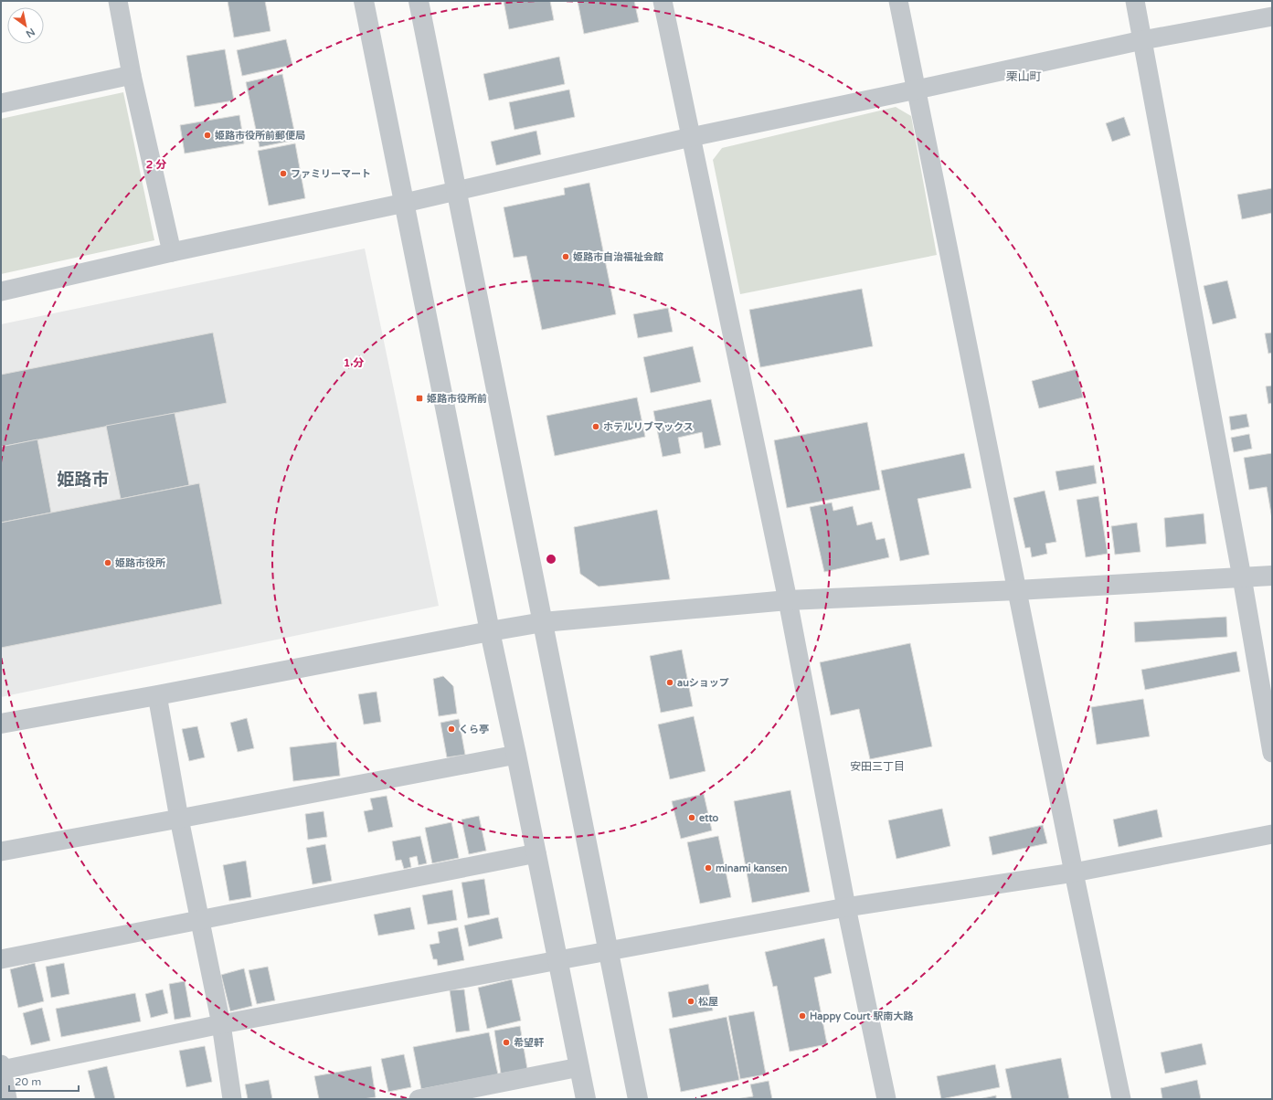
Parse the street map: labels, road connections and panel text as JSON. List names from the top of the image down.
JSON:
{
  "districts": ["栗山町", "姫路市", "安田三丁目"],
  "places": {
    "other": [
      "姫路市役所前郵便局",
      "ファミリーマート",
      "姫路市自治福祉会館",
      "ホテルリブマックス",
      "姫路市役所",
      "auショップ",
      "くら亭",
      "etto",
      "minami kansen",
      "松屋",
      "Happy Court 駅南大路",
      "希望軒"
    ],
    "transit": ["姫路市役所前"]
  },
  "scale_bar": "20 m",
  "north": "bottom right",
  "rings": ["2 分", "1 分"]
}
